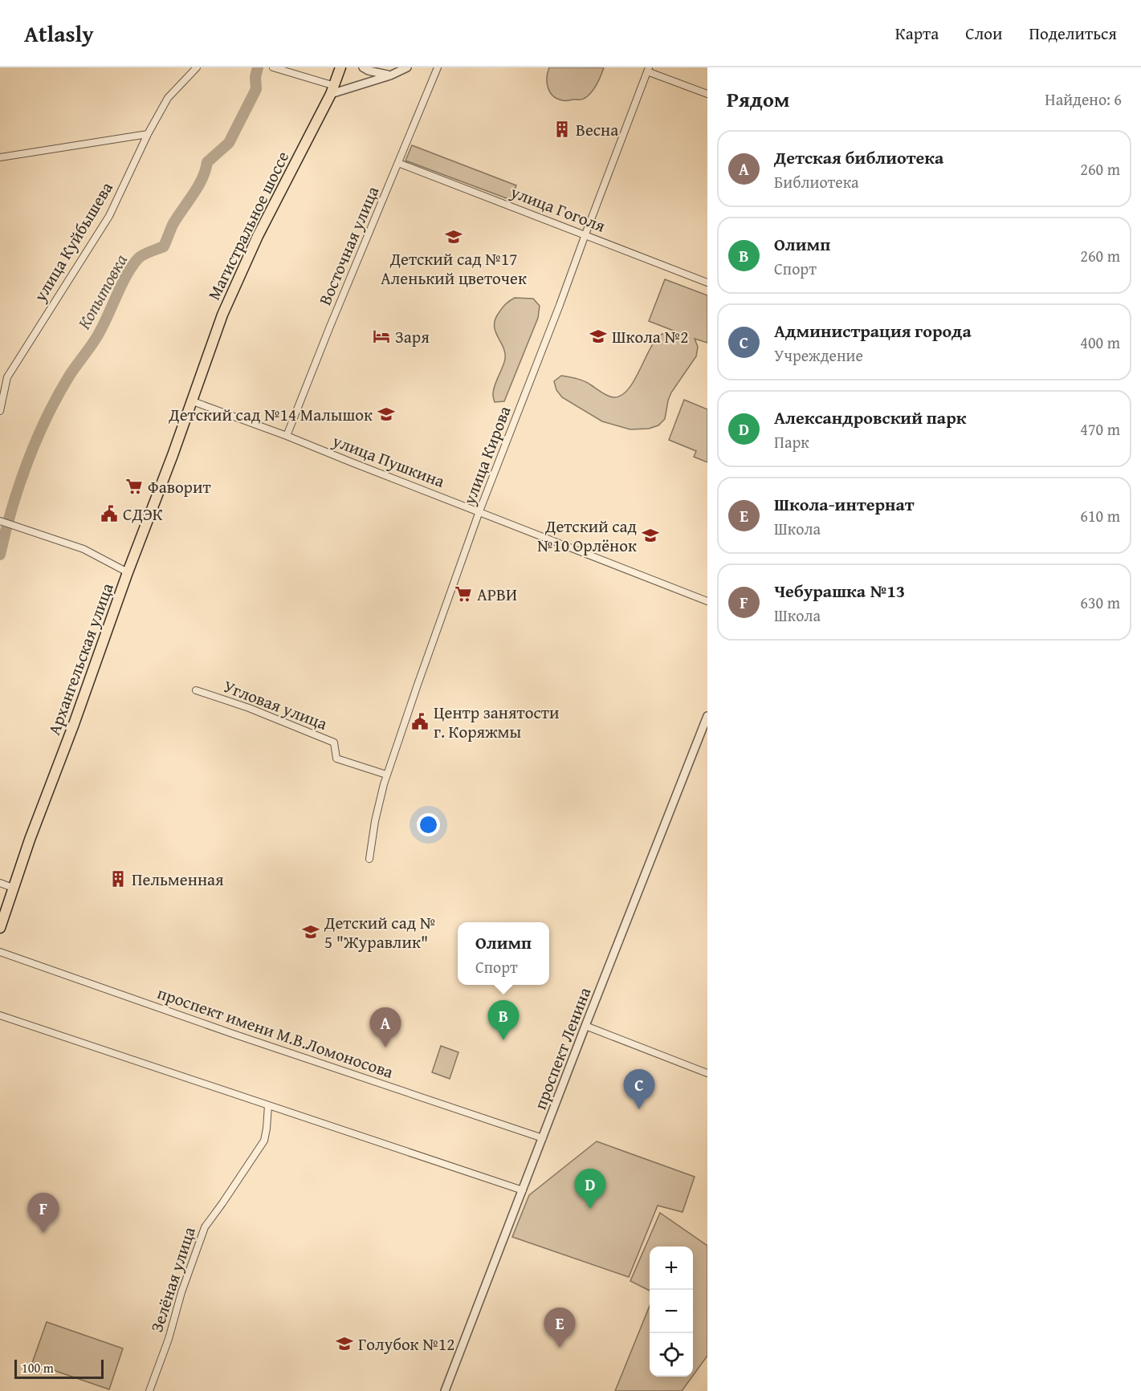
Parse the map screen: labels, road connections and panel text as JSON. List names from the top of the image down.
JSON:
{
  "streets": {
    "main road": ["Магистральное шоссе", "Архангельская улица"],
    "street": [
      "улица Гоголя",
      "улица Куйбышева",
      "Восточная улица",
      "улица Кирова",
      "улица Пушкина",
      "Угловая улица",
      "проспект имени М.В.Ломоносова",
      "проспект Ленина",
      "Зелёная улица"
    ]
  },
  "crossings": [
    ["улица Гоголя", "Восточная улица"],
    ["улица Гоголя", "улица Кирова"],
    ["Магистральное шоссе", "улица Пушкина"],
    ["Магистральное шоссе", "Архангельская улица"],
    ["Восточная улица", "улица Пушкина"],
    ["улица Кирова", "улица Пушкина"],
    ["улица Кирова", "Угловая улица"],
    ["улица Пушкина", "Архангельская улица"],
    ["проспект имени М.В.Ломоносова", "проспект Ленина"]
  ],
  "water": ["Копытовка"],
  "places": {
    "building": ["Весна", "Пельменная"],
    "school or university": [
      "Детский сад №17 Аленький цветочек",
      "Школа №2",
      "Детский сад №14 Малышок",
      "Детский сад №10 Орлёнок",
      "Детский сад № 5 \"Журавлик\"",
      "Голубок №12"
    ],
    "hotel": ["Заря"],
    "supermarket": ["Фаворит", "АРВИ"],
    "public building": ["СДЭК", "Центр занятости г. Коряжмы"]
  },
  "scale_bar": "100 m",
  "page": {
    "header": "Atlasly",
    "nav": ["Карта", "Слои", "Поделиться"],
    "heading": ["Рядом", "Найдено: 6"],
    "list": [
      {
        "mark": "A",
        "name": "Детская библиотека",
        "note": "Библиотека",
        "value": "260 m"
      },
      {
        "mark": "B",
        "name": "Олимп",
        "note": "Спорт",
        "value": "260 m"
      },
      {
        "mark": "C",
        "name": "Администрация города",
        "note": "Учреждение",
        "value": "400 m"
      },
      {
        "mark": "D",
        "name": "Александровский парк",
        "note": "Парк",
        "value": "470 m"
      },
      {
        "mark": "E",
        "name": "Школа-интернат",
        "note": "Школа",
        "value": "610 m"
      },
      {
        "mark": "F",
        "name": "Чебурашка №13",
        "note": "Школа",
        "value": "630 m"
      }
    ],
    "popup": ["Олимп", "Спорт"],
    "pins": [
      "B",
      "A",
      "C",
      "D",
      "F",
      "E"
    ],
    "map_buttons": ["+", "−"],
    "scale": "100 m"
  }
}
